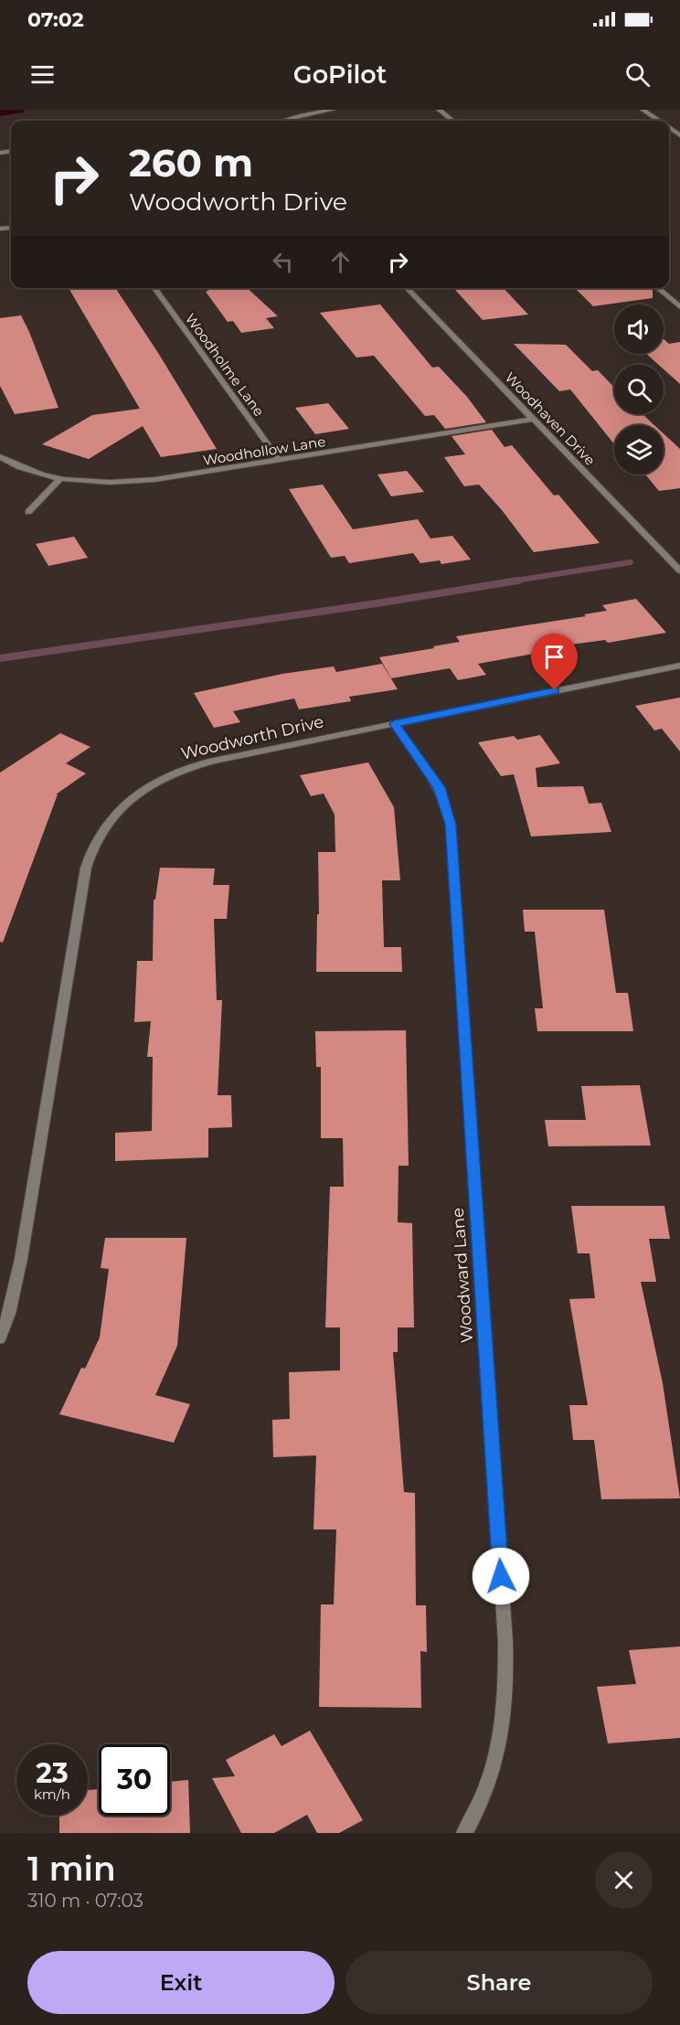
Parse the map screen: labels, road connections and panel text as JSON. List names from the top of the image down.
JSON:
{
  "streets": {
    "street": [
      "Woodholme Lane",
      "Woodhaven Drive",
      "Woodhollow Lane",
      "Woodworth Drive",
      "Woodward Lane"
    ]
  },
  "crossings": [
    ["Woodholme Lane", "Woodhollow Lane"],
    ["Woodhaven Drive", "Woodhollow Lane"],
    ["Woodworth Drive", "Woodward Lane"]
  ],
  "page": {
    "status": "07:02",
    "header": "GoPilot",
    "turn": ["260 m", "Woodworth Drive"],
    "speed": "23 km/h",
    "limit": "30",
    "heading": ["1 min", "310 m · 07:03"],
    "buttons": ["Exit", "Share"]
  }
}
